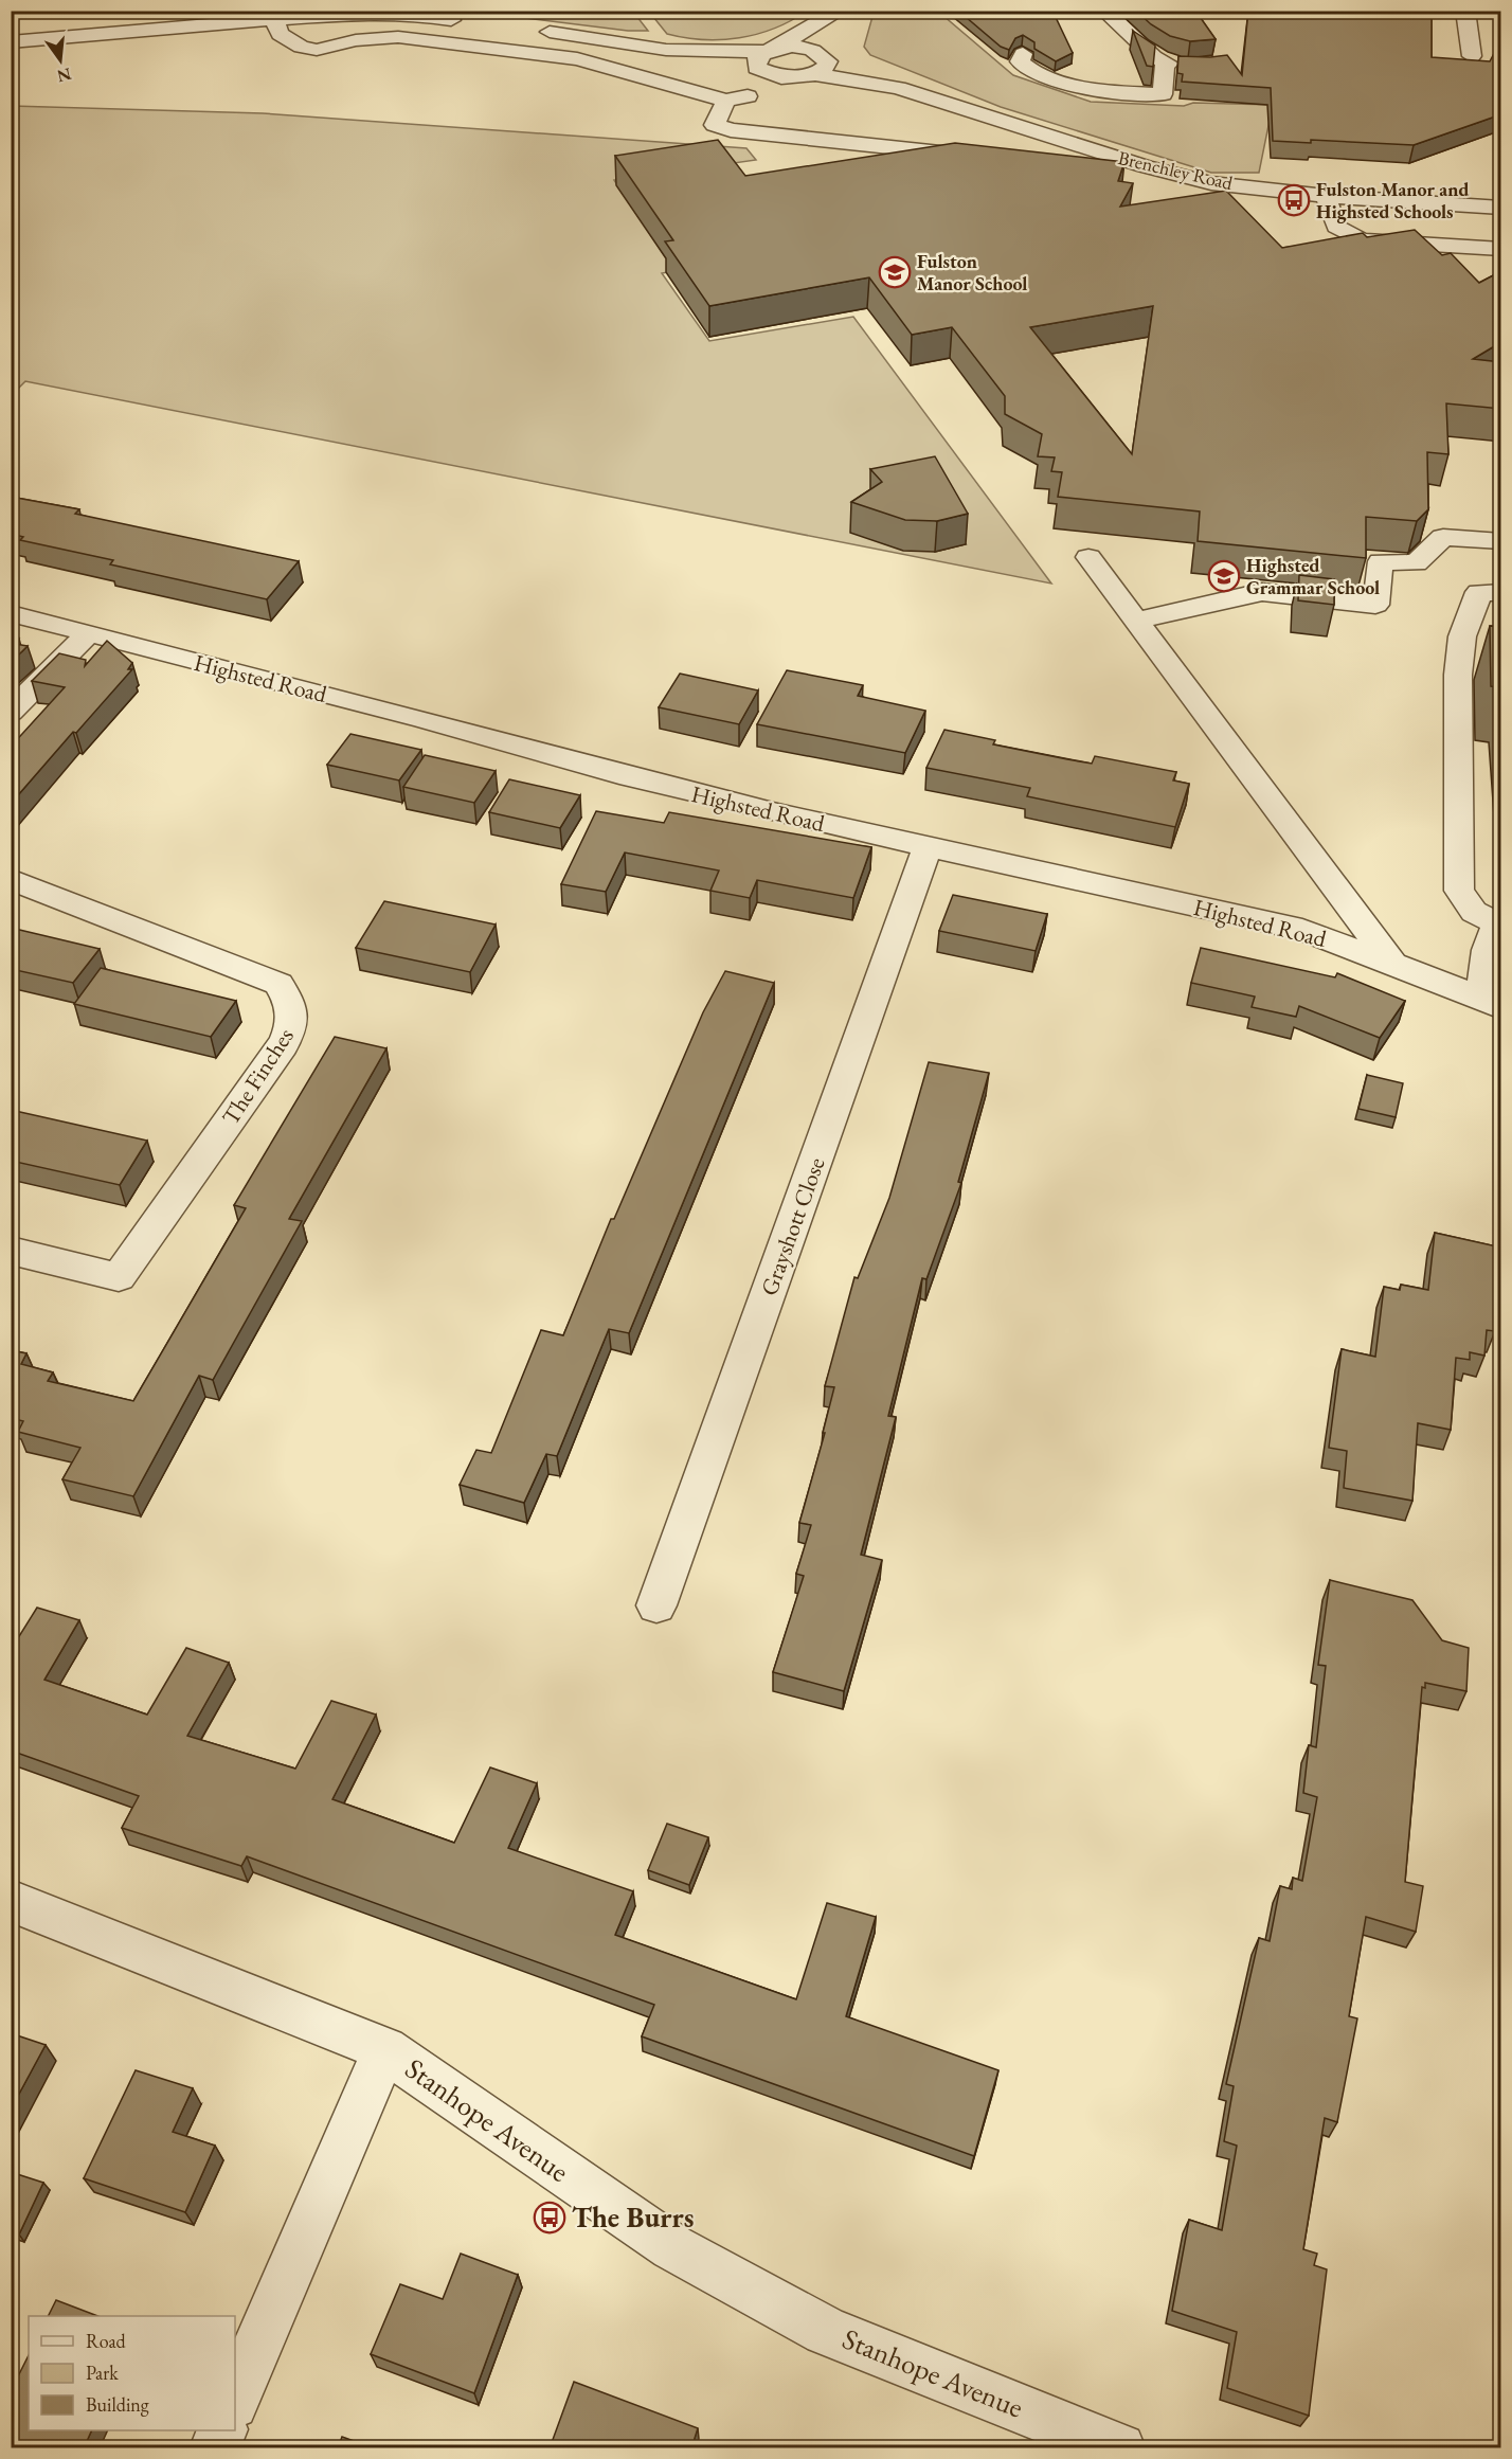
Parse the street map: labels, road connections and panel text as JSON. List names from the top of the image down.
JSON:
{
  "streets": {
    "street": [
      "Brenchley Road",
      "Highsted Road",
      "The Finches",
      "Grayshott Close",
      "Stanhope Avenue"
    ]
  },
  "crossings": [
    ["Highsted Road", "Grayshott Close"]
  ],
  "places": {
    "bus stop": ["Fulston Manor and Highsted Schools", "The Burrs"],
    "school or university": ["Fulston Manor School", "Highsted Grammar School"]
  },
  "legend": ["Road", "Park", "Building"],
  "north": "bottom"
}
